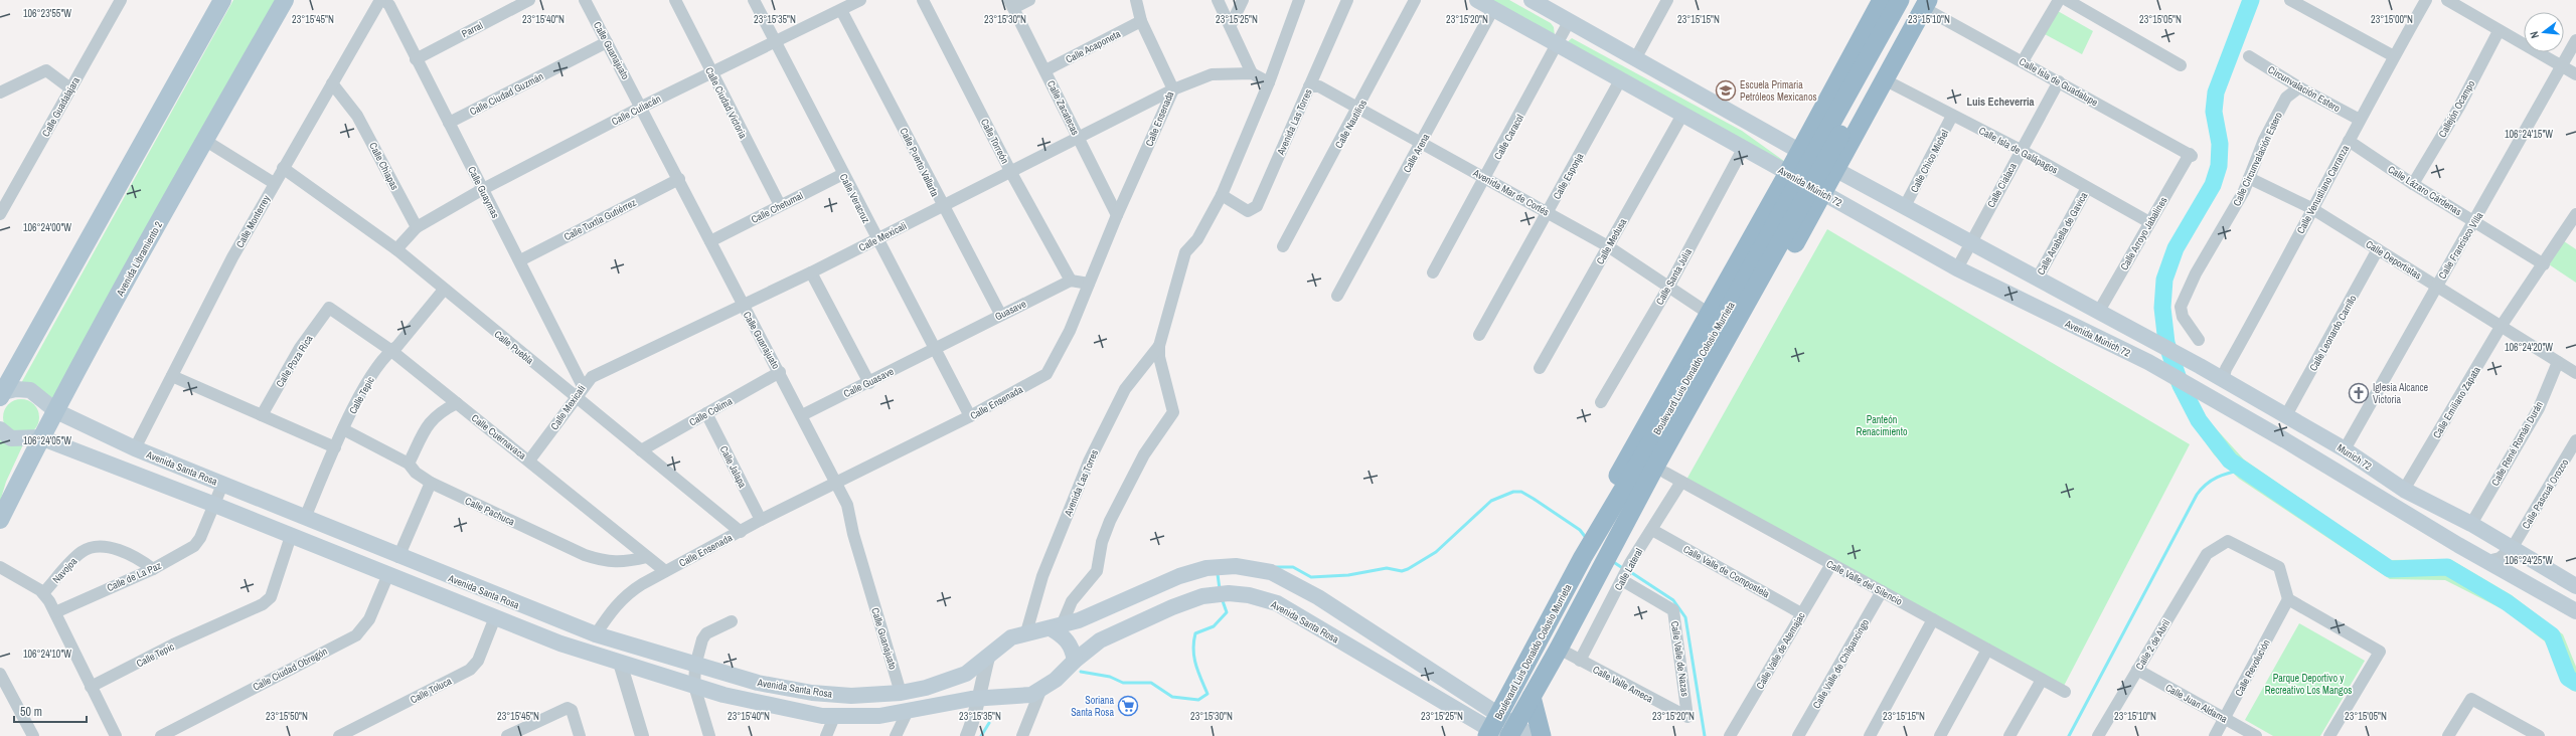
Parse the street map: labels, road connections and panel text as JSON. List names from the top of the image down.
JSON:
{
  "streets": {
    "highway": ["Avenida Múnich 72", "Boulevard Luis Donaldo Colosio Murrieta"],
    "main road": ["Avenida Libramiento 2", "Munich 72", "Avenida Santa Rosa"],
    "street": [
      "Parral",
      "Calle Acaponeta",
      "Calle Guanajuato",
      "Calle Isla de Guadalupe",
      "Circunvalación Estero",
      "Calle Ciudad Guzmán",
      "Calle Ciudad Victoria",
      "Calle Guadalajara",
      "Calle Zacatecas",
      "Callejón Ocampo",
      "Calle Culiacán",
      "Calle Ensenada",
      "Avenida Las Torres",
      "Calle Nautilios",
      "Calle Caracol",
      "Calle Torreón",
      "Calle Isla de Galápagos",
      "Calle Arena",
      "Calle Circunvalación Estero",
      "Calle Chico Michel",
      "Calle Puerto Vallarta",
      "Calle Chiapas",
      "Calle Esponja",
      "Calle Cialaca",
      "Calle Venustiano Carranza",
      "Calle Lázaro Cárdenas",
      "Calle Guaymas",
      "Avenida Mar de Cortés",
      "Calle Veracruz",
      "Calle Chetumal",
      "Calle Tuxtla Gutiérrez",
      "Calle Monterrey",
      "Calle Anabella de Gavica",
      "Calle Arroyo Jabalines",
      "Calle Mexicali",
      "Calle Medusa",
      "Calle Francisco Villa",
      "Calle Deportistas",
      "Calle Santa Julia",
      "Guasave",
      "Calle Leonardo Carrillo",
      "Calle Puebla",
      "Calle Poza Rica",
      "Calle Guasave",
      "Calle Tepic",
      "Calle Emiliano Zapata",
      "Calle Colima",
      "Calle Cuernavaca",
      "Calle René Román Durán",
      "Calle Jalapa",
      "Calle Pascual Orozco",
      "Calle Pachuca",
      "Calle Lateral",
      "Navojoa",
      "Calle Valle de Compostela",
      "Calle de La Paz",
      "Calle Valle del Silencio",
      "Calle 2 de Abril",
      "Calle Valle de Atemajac",
      "Calle Valle de Nazas",
      "Calle Valle de Chilpancingo",
      "Calle Revolución",
      "Calle Ciudad Obregón",
      "Calle Valle Ameca",
      "Calle Toluca",
      "Calle Juan Aldama"
    ]
  },
  "crossings": [
    ["Parral", "Calle Guaymas"],
    ["Calle Acaponeta", "Calle Zacatecas"],
    ["Calle Acaponeta", "Calle Ensenada"],
    ["Calle Guanajuato", "Calle Ciudad Guzmán"],
    ["Calle Guanajuato", "Calle Culiacán"],
    ["Calle Guanajuato", "Calle Ensenada"],
    ["Calle Guanajuato", "Calle Chetumal"],
    ["Calle Guanajuato", "Calle Tuxtla Gutiérrez"],
    ["Calle Guanajuato", "Calle Mexicali"],
    ["Calle Guanajuato", "Calle Guasave"],
    ["Calle Guanajuato", "Calle Colima"],
    ["Calle Guanajuato", "Avenida Santa Rosa"],
    ["Calle Isla de Guadalupe", "Calle Cialaca"],
    ["Calle Isla de Guadalupe", "Calle Arroyo Jabalines"],
    ["Calle Isla de Guadalupe", "Boulevard Luis Donaldo Colosio Murrieta"],
    ["Circunvalación Estero", "Calle Circunvalación Estero"],
    ["Circunvalación Estero", "Calle Venustiano Carranza"],
    ["Calle Ciudad Guzmán", "Calle Guaymas"],
    ["Calle Ciudad Victoria", "Calle Culiacán"],
    ["Calle Ciudad Victoria", "Calle Chetumal"],
    ["Calle Zacatecas", "Calle Ensenada"],
    ["Calle Zacatecas", "Calle Mexicali"],
    ["Callejón Ocampo", "Calle Lázaro Cárdenas"],
    ["Calle Culiacán", "Calle Puerto Vallarta"],
    ["Calle Culiacán", "Calle Chiapas"],
    ["Calle Culiacán", "Calle Guaymas"],
    ["Calle Culiacán", "Calle Veracruz"],
    ["Calle Ensenada", "Calle Veracruz"],
    ["Calle Ensenada", "Calle Mexicali"],
    ["Calle Ensenada", "Calle Puebla"],
    ["Calle Ensenada", "Calle Cuernavaca"],
    ["Calle Ensenada", "Calle Jalapa"],
    ["Calle Ensenada", "Avenida Santa Rosa"],
    ["Avenida Las Torres", "Avenida Mar de Cortés"],
    ["Avenida Las Torres", "Avenida Santa Rosa"],
    ["Calle Nautilios", "Avenida Mar de Cortés"],
    ["Calle Caracol", "Avenida Múnich 72"],
    ["Calle Caracol", "Avenida Mar de Cortés"],
    ["Calle Torreón", "Calle Mexicali"],
    ["Calle Torreón", "Guasave"],
    ["Calle Isla de Galápagos", "Calle Chico Michel"],
    ["Calle Isla de Galápagos", "Calle Cialaca"],
    ["Calle Isla de Galápagos", "Calle Anabella de Gavica"],
    ["Calle Isla de Galápagos", "Calle Arroyo Jabalines"],
    ["Calle Arena", "Avenida Múnich 72"],
    ["Calle Arena", "Avenida Mar de Cortés"],
    ["Calle Circunvalación Estero", "Calle Deportistas"],
    ["Calle Puerto Vallarta", "Calle Mexicali"],
    ["Calle Puerto Vallarta", "Guasave"],
    ["Calle Chiapas", "Calle Monterrey"],
    ["Calle Esponja", "Avenida Múnich 72"],
    ["Calle Esponja", "Avenida Mar de Cortés"],
    ["Calle Cialaca", "Avenida Múnich 72"],
    ["Avenida Múnich 72", "Calle Medusa"],
    ["Avenida Múnich 72", "Calle Santa Julia"],
    ["Calle Venustiano Carranza", "Calle Lázaro Cárdenas"],
    ["Calle Venustiano Carranza", "Calle Deportistas"],
    ["Calle Venustiano Carranza", "Munich 72"],
    ["Calle Lázaro Cárdenas", "Calle Francisco Villa"],
    ["Calle Lázaro Cárdenas", "Calle Emiliano Zapata"],
    ["Calle Guaymas", "Calle Tuxtla Gutiérrez"],
    ["Calle Guaymas", "Calle Monterrey"],
    ["Calle Guaymas", "Calle Mexicali"],
    ["Avenida Mar de Cortés", "Calle Medusa"],
    ["Avenida Mar de Cortés", "Calle Santa Julia"],
    ["Calle Veracruz", "Calle Chetumal"],
    ["Calle Veracruz", "Calle Mexicali"],
    ["Calle Veracruz", "Guasave"],
    ["Calle Veracruz", "Calle Guasave"],
    ["Calle Monterrey", "Calle Puebla"],
    ["Calle Monterrey", "Avenida Santa Rosa"],
    ["Calle Arroyo Jabalines", "Munich 72"],
    ["Calle Mexicali", "Calle Puebla"],
    ["Calle Mexicali", "Calle Cuernavaca"],
    ["Calle Francisco Villa", "Calle Deportistas"],
    ["Calle Francisco Villa", "Munich 72"],
    ["Avenida Libramiento 2", "Avenida Santa Rosa"],
    ["Calle Deportistas", "Calle Leonardo Carrillo"],
    ["Calle Deportistas", "Calle Emiliano Zapata"],
    ["Calle Deportistas", "Calle René Román Durán"],
    ["Guasave", "Calle Guasave"],
    ["Calle Leonardo Carrillo", "Munich 72"],
    ["Calle Puebla", "Calle Tepic"],
    ["Calle Puebla", "Calle Colima"],
    ["Calle Poza Rica", "Calle Cuernavaca"],
    ["Boulevard Luis Donaldo Colosio Murrieta", "Avenida Santa Rosa"],
    ["Boulevard Luis Donaldo Colosio Murrieta", "Calle Valle Ameca"],
    ["Calle Tepic", "Calle Cuernavaca"],
    ["Calle Tepic", "Avenida Santa Rosa"],
    ["Calle Tepic", "Calle Pachuca"],
    ["Calle Emiliano Zapata", "Munich 72"],
    ["Calle Colima", "Calle Jalapa"],
    ["Calle Cuernavaca", "Calle Pachuca"],
    ["Calle René Román Durán", "Munich 72"],
    ["Munich 72", "Calle Pascual Orozco"],
    ["Avenida Santa Rosa", "Calle de La Paz"],
    ["Avenida Santa Rosa", "Calle Ciudad Obregón"],
    ["Avenida Santa Rosa", "Calle Toluca"],
    ["Calle Lateral", "Calle Valle de Compostela"],
    ["Calle Lateral", "Calle Valle del Silencio"],
    ["Calle Lateral", "Calle Valle de Nazas"],
    ["Calle Lateral", "Calle Valle Ameca"],
    ["Navojoa", "Calle de La Paz"],
    ["Calle Valle de Compostela", "Calle Valle de Atemajac"],
    ["Calle Valle del Silencio", "Calle Valle de Atemajac"],
    ["Calle Valle del Silencio", "Calle Valle de Chilpancingo"],
    ["Calle 2 de Abril", "Calle Revolución"],
    ["Calle 2 de Abril", "Calle Juan Aldama"],
    ["Calle Valle de Nazas", "Calle Valle Ameca"],
    ["Calle Revolución", "Calle Juan Aldama"]
  ],
  "districts": ["Luis Echeverria"],
  "parks": ["Panteón Renacimiento", "Parque Deportivo y Recreativo Los Mangos"],
  "places": {
    "school or university": ["Escuela Primaria Petróleos Mexicanos"],
    "church": ["Iglesia Alcance Victoria"],
    "supermarket": ["Soriana Santa Rosa"]
  },
  "scale_bar": "50 m",
  "north": "left",
  "coordinates": [
    "106°23'55\"W",
    "23°15'45\"N",
    "23°15'40\"N",
    "23°15'35\"N",
    "23°15'30\"N",
    "23°15'25\"N",
    "23°15'20\"N",
    "23°15'15\"N",
    "23°15'10\"N",
    "23°15'05\"N",
    "23°15'00\"N",
    "106°24'15\"W",
    "106°24'00\"W",
    "106°24'20\"W",
    "106°24'05\"W",
    "106°24'25\"W",
    "106°24'10\"W",
    "23°15'50\"N"
  ]
}
